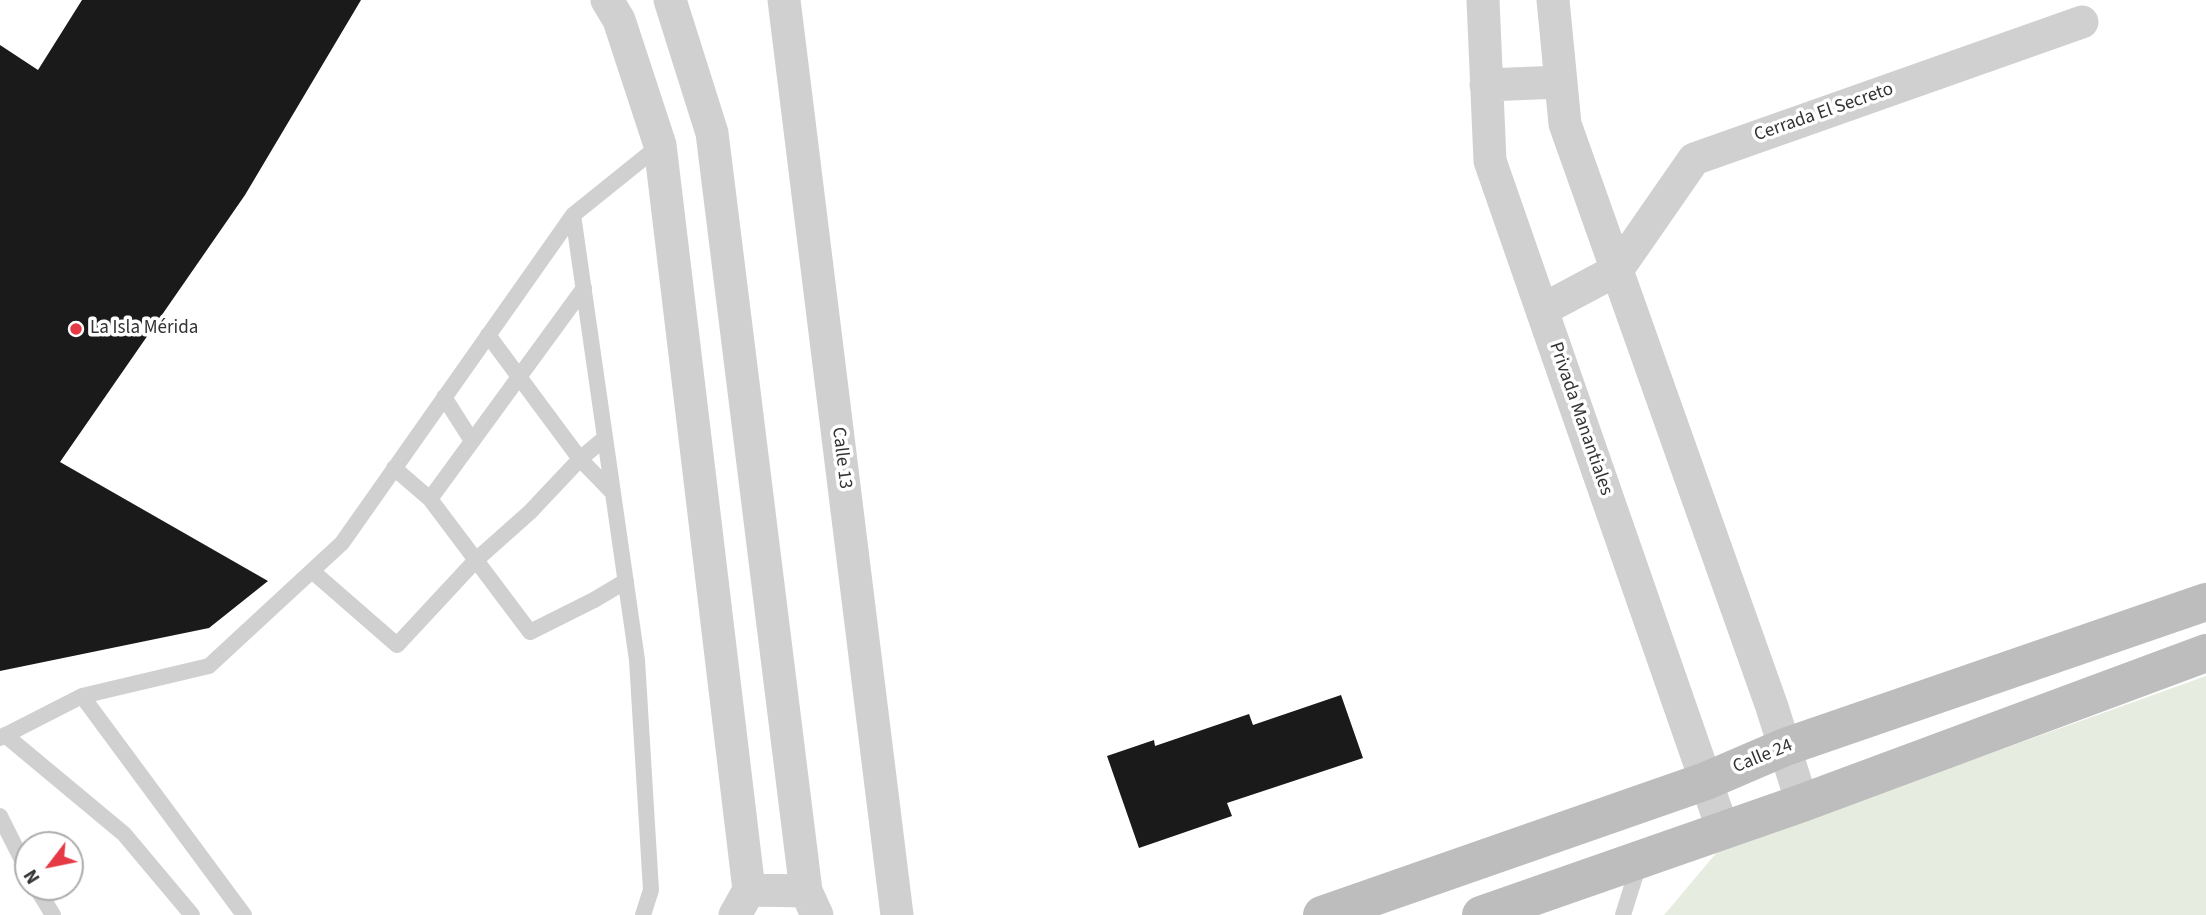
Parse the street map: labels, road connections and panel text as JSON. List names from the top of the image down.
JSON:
{
  "streets": {
    "main road": ["Calle 24"],
    "street": ["Cerrada El Secreto", "Privada Manantiales", "Calle 13"]
  },
  "crossings": [
    ["Privada Manantiales", "Calle 24"]
  ],
  "places": ["La Isla Mérida"],
  "north": "bottom left"
}
